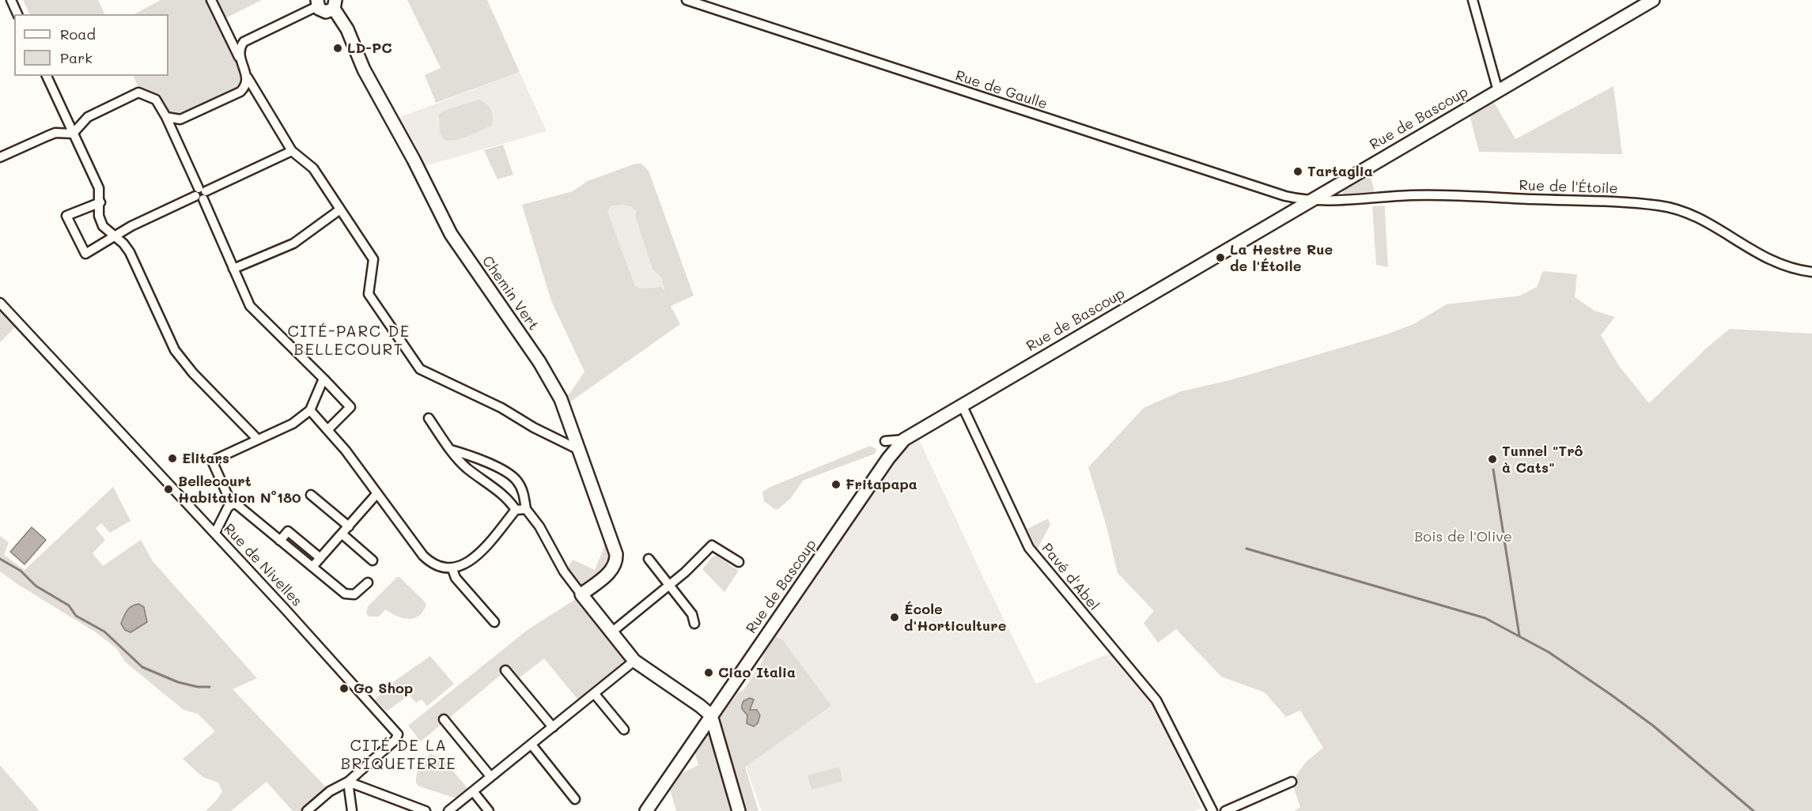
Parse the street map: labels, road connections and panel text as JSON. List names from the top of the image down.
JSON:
{
  "streets": {
    "main road": ["Rue de Bascoup", "Chemin Vert"],
    "street": [
      "Rue de Gaulle",
      "Rue de l'Étoile",
      "Rue de Nivelles",
      "Pavé d'Abel"
    ]
  },
  "crossings": [
    ["Rue de Gaulle", "Rue de Bascoup"],
    ["Rue de Gaulle", "Rue de l'Étoile"],
    ["Rue de Bascoup", "Rue de l'Étoile"],
    ["Rue de Bascoup", "Pavé d'Abel"]
  ],
  "districts": ["CITÉ-PARC DE BELLECOURT", "CITÉ DE LA BRIQUETERIE"],
  "parks": ["Bois de l'Olive"],
  "places": [
    "LD-PC",
    "Tartaglia",
    "La Hestre Rue de l'Étoile",
    "Elitars",
    "Tunnel \"Trô à Cats\"",
    "Fritapapa",
    "Bellecourt Habitation N°180",
    "École d'Horticulture",
    "Ciao Italia",
    "Go Shop"
  ],
  "legend": ["Road", "Park"]
}
